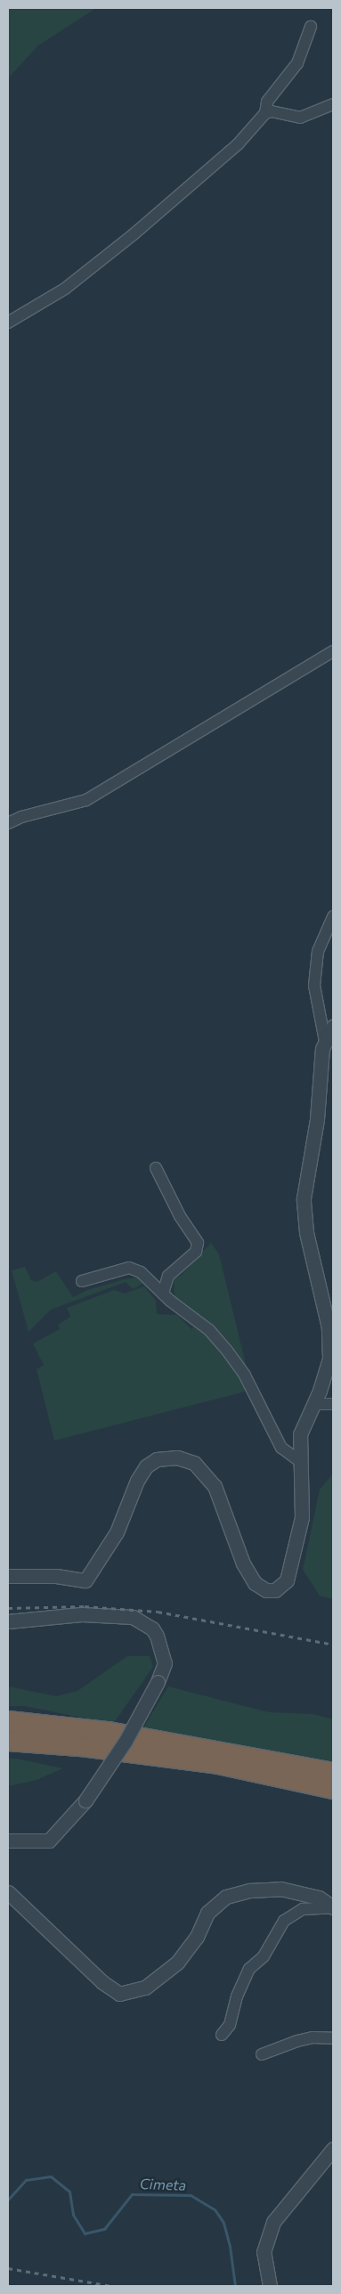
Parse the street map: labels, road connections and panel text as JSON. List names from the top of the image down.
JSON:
{
  "water": ["Cimeta"]
}
